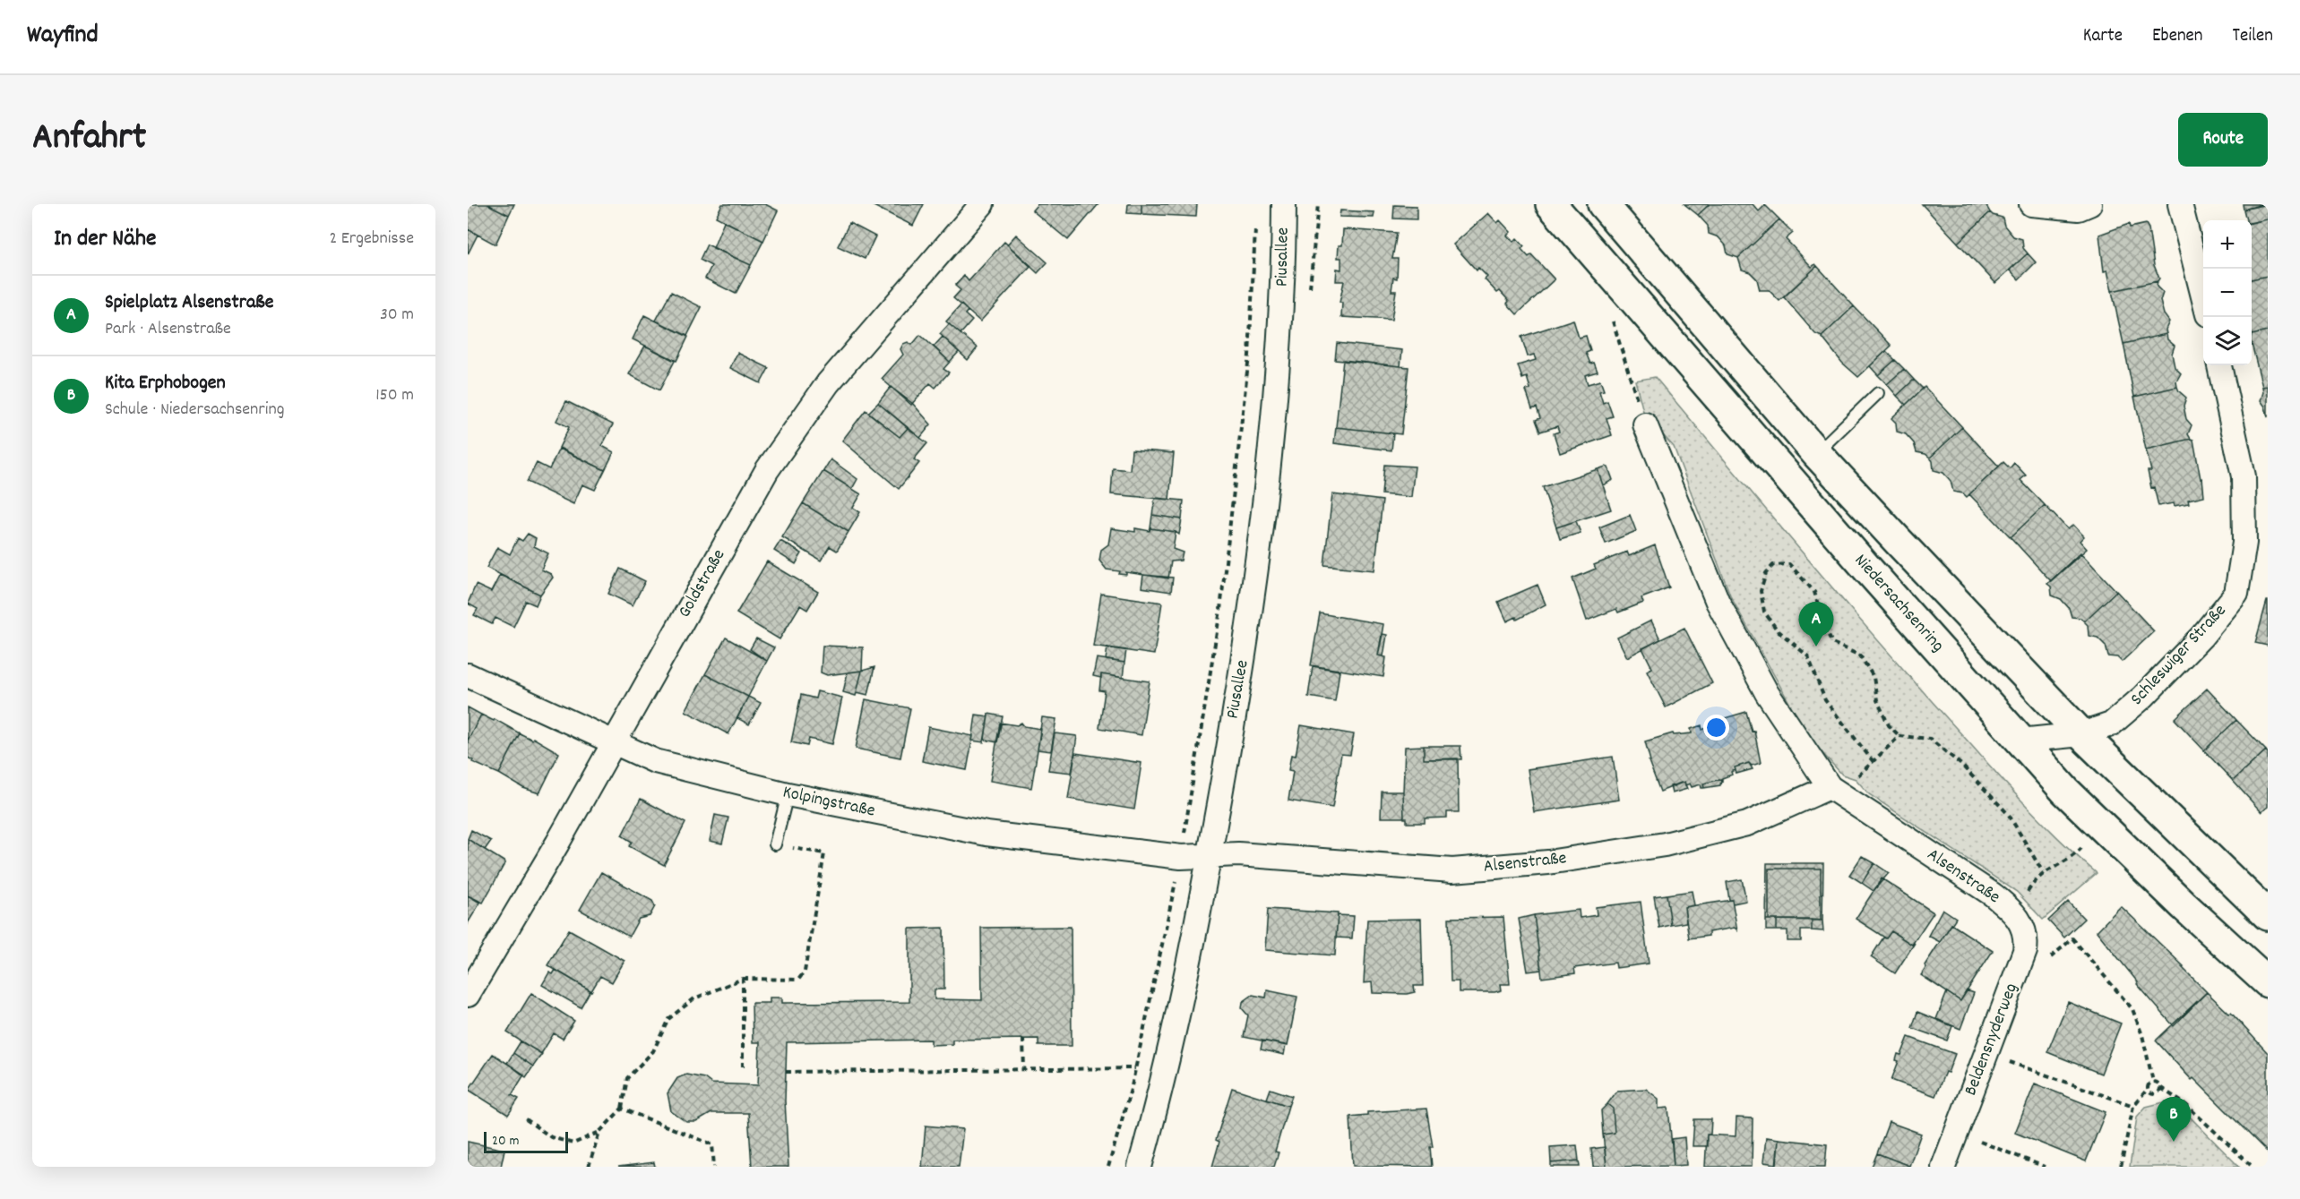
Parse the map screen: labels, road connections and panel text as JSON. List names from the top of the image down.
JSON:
{
  "streets": {
    "main road": ["Niedersachsenring"],
    "street": [
      "Piusallee",
      "Goldstraße",
      "Schleswiger Straße",
      "Kolpingstraße",
      "Alsenstraße",
      "Beldensnyderweg"
    ]
  },
  "crossings": [
    ["Piusallee", "Kolpingstraße"],
    ["Piusallee", "Alsenstraße"],
    ["Goldstraße", "Kolpingstraße"],
    ["Niedersachsenring", "Schleswiger Straße"],
    ["Kolpingstraße", "Alsenstraße"],
    ["Alsenstraße", "Beldensnyderweg"]
  ],
  "scale_bar": "20 m",
  "page": {
    "header": "Wayfind",
    "nav": ["Karte", "Ebenen", "Teilen"],
    "title": "Anfahrt",
    "buttons": "Route",
    "heading": ["In der Nähe", "2 Ergebnisse"],
    "map_buttons": ["+", "−"],
    "list": [
      {
        "mark": "A",
        "name": "Spielplatz Alsenstraße",
        "note": "Park · Alsenstraße",
        "value": "30 m"
      },
      {
        "mark": "B",
        "name": "Kita Erphobogen",
        "note": "Schule · Niedersachsenring",
        "value": "150 m"
      }
    ],
    "pins": ["A", "B"],
    "scale": "20 m"
  }
}
